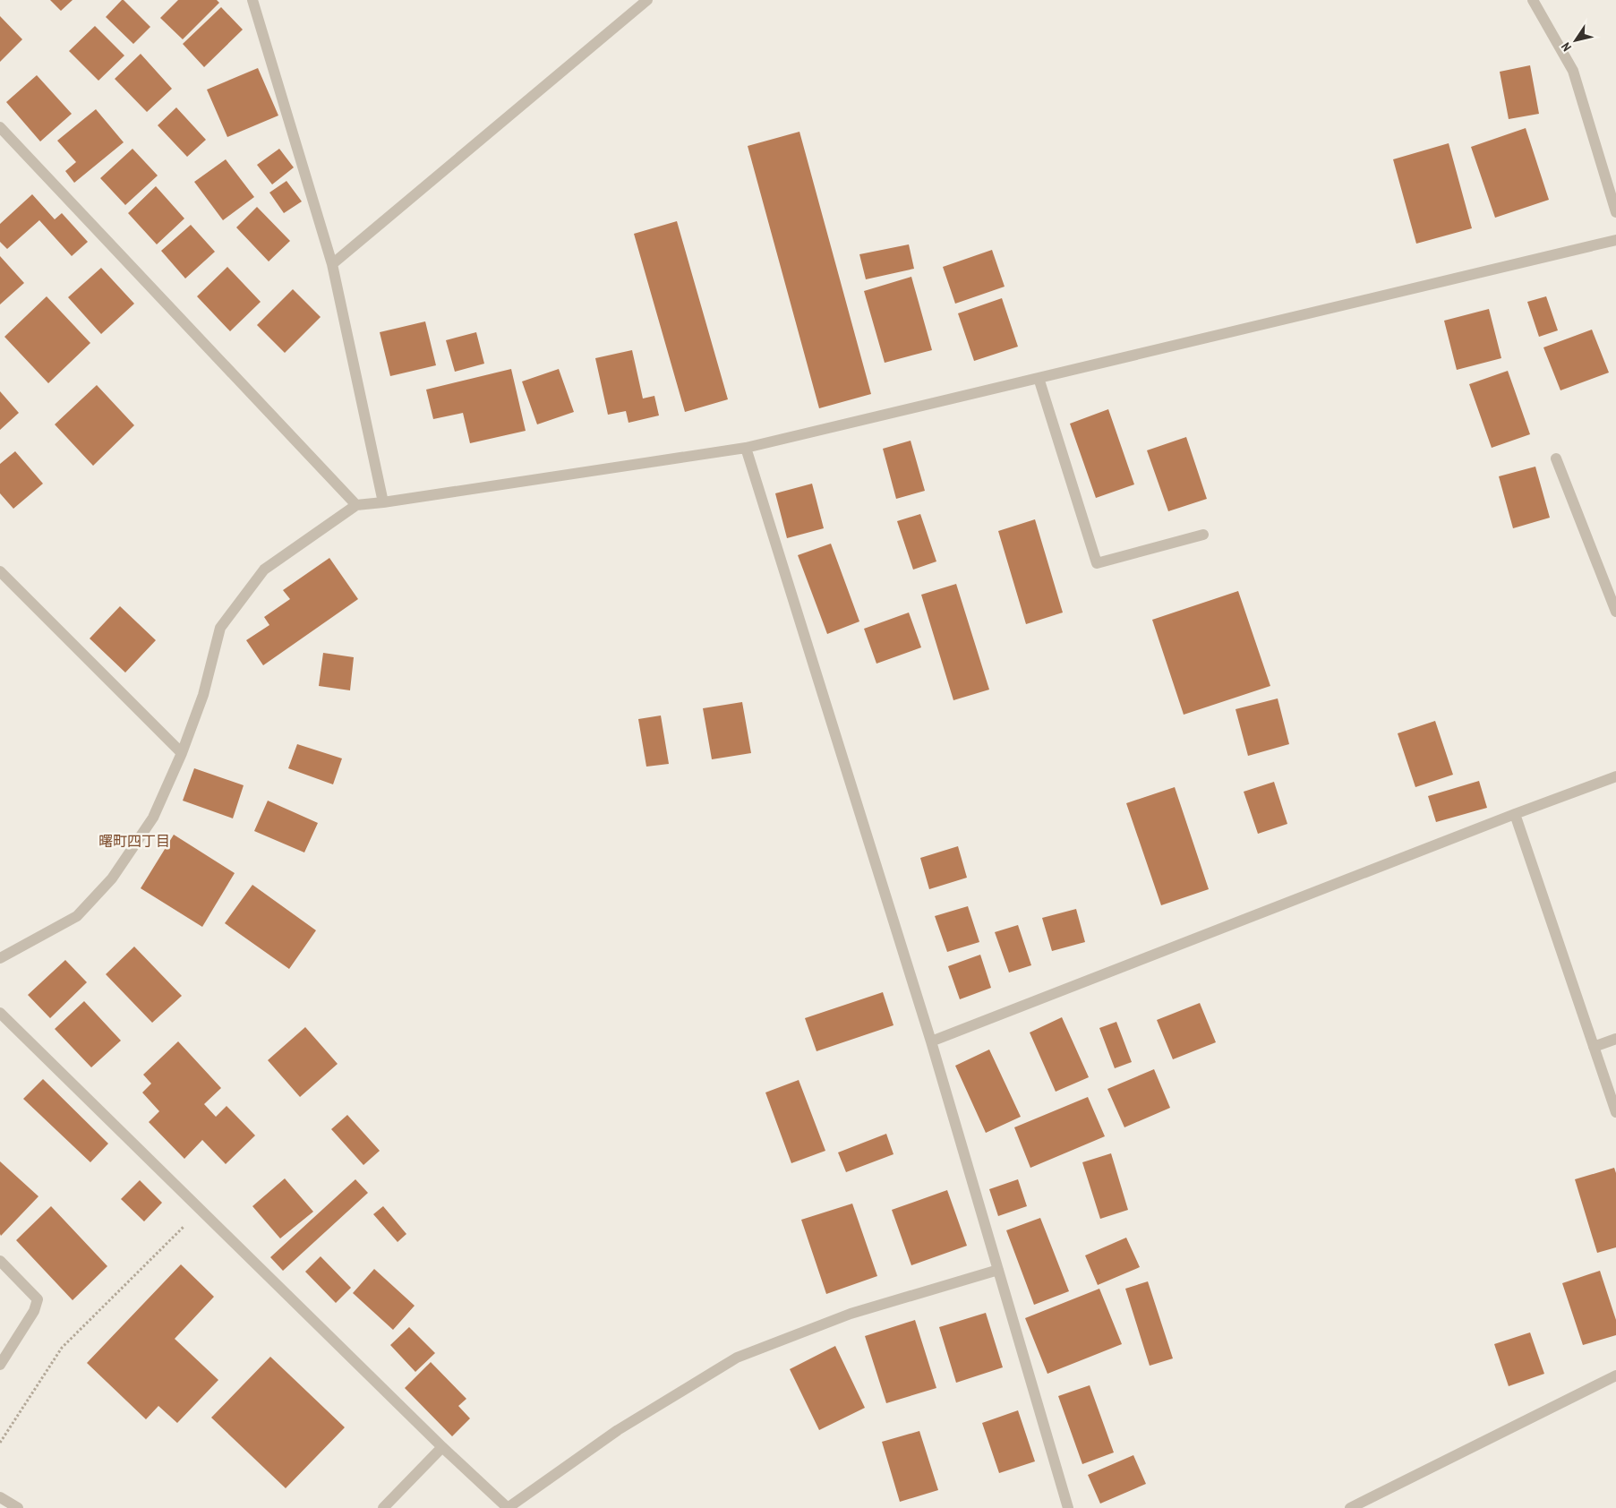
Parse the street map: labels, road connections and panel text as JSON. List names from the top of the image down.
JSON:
{
  "districts": ["曙町四丁目"],
  "north": "bottom left"
}
